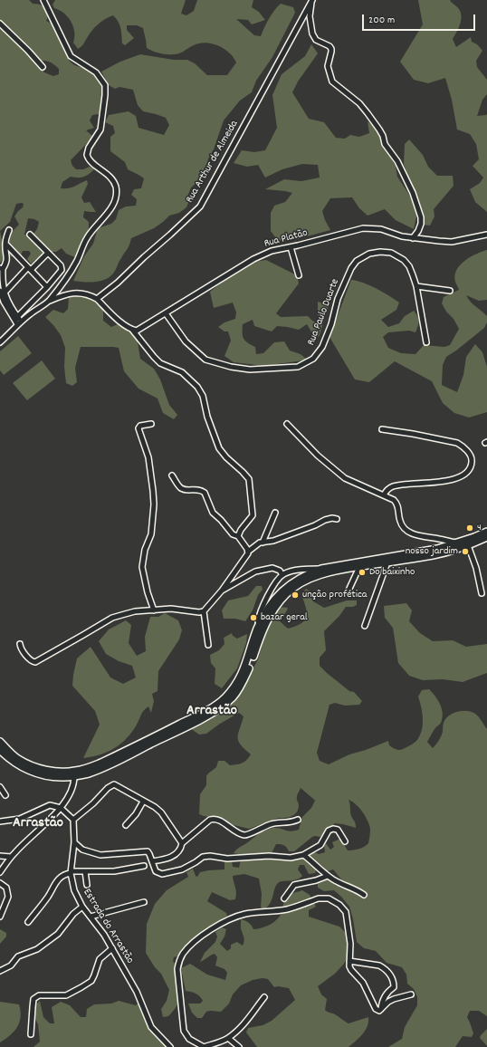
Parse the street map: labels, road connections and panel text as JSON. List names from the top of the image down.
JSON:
{
  "streets": {
    "street": [
      "Rua Arthur de Almeida",
      "Rua Platão",
      "Rua Paulo Duarte",
      "Estrada do Arrastão"
    ]
  },
  "crossings": [
    ["Rua Platão", "Rua Paulo Duarte"]
  ],
  "districts": ["Arrastão", "Arrastão"],
  "places": [
    "4",
    "nosso jardim",
    "Do baixinho",
    "unção profética",
    "bazar geral"
  ],
  "scale_bar": "200 m"
}
